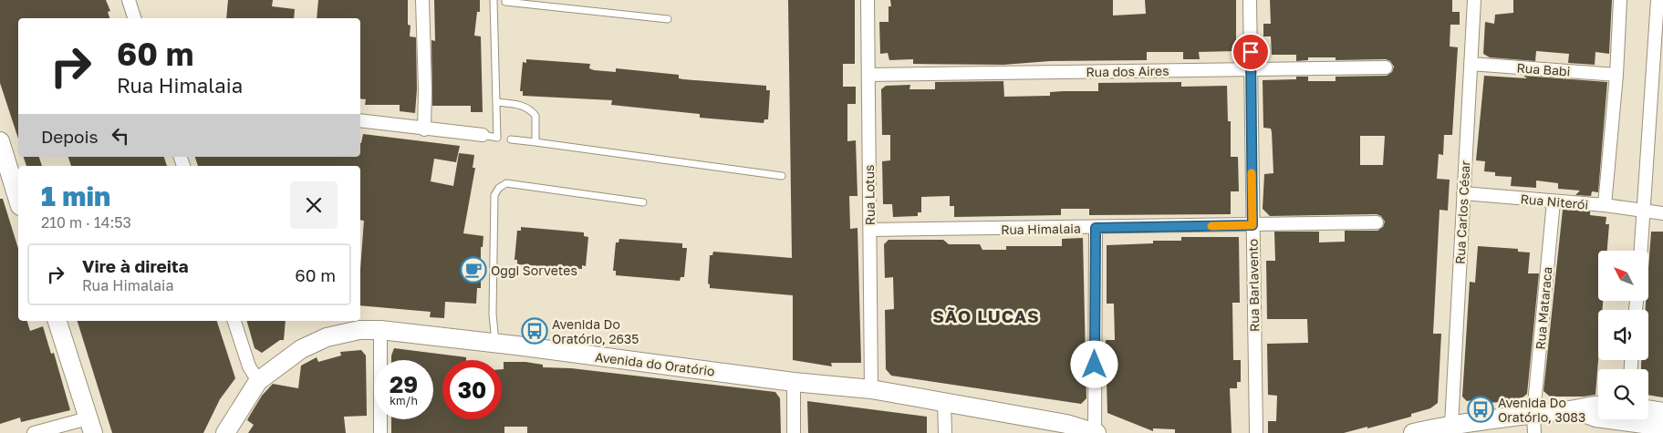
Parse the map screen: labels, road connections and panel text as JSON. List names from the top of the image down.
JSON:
{
  "streets": {
    "main road": ["Avenida do Oratório"],
    "street": [
      "Rua Babi",
      "Rua dos Aires",
      "Rua Lotus",
      "Rua Niterói",
      "Rua Carlos César",
      "Rua Himalaia",
      "Rua Barlavento",
      "Rua Mataraca"
    ]
  },
  "crossings": [
    ["Rua Babi", "Rua Carlos César"],
    ["Rua dos Aires", "Rua Lotus"],
    ["Rua dos Aires", "Rua Barlavento"],
    ["Rua Lotus", "Rua Himalaia"],
    ["Rua Lotus", "Avenida do Oratório"],
    ["Rua Niterói", "Rua Carlos César"],
    ["Rua Niterói", "Rua Mataraca"],
    ["Rua Himalaia", "Rua Barlavento"]
  ],
  "districts": ["SÃO LUCAS"],
  "places": {
    "cafe": ["Oggi Sorvetes"],
    "bus stop": ["Avenida Do Oratório, 2635", "Avenida Do Oratório, 3083"]
  },
  "north": "top left",
  "page": {
    "turn": ["60 m", "Rua Himalaia"],
    "then": "Depois",
    "heading": ["1 min", "210 m · 14:53"],
    "list": [
      {
        "name": "Vire à direita",
        "note": "Rua Himalaia",
        "value": "60 m"
      }
    ],
    "speed": "29 km/h",
    "limit": "30"
  }
}
